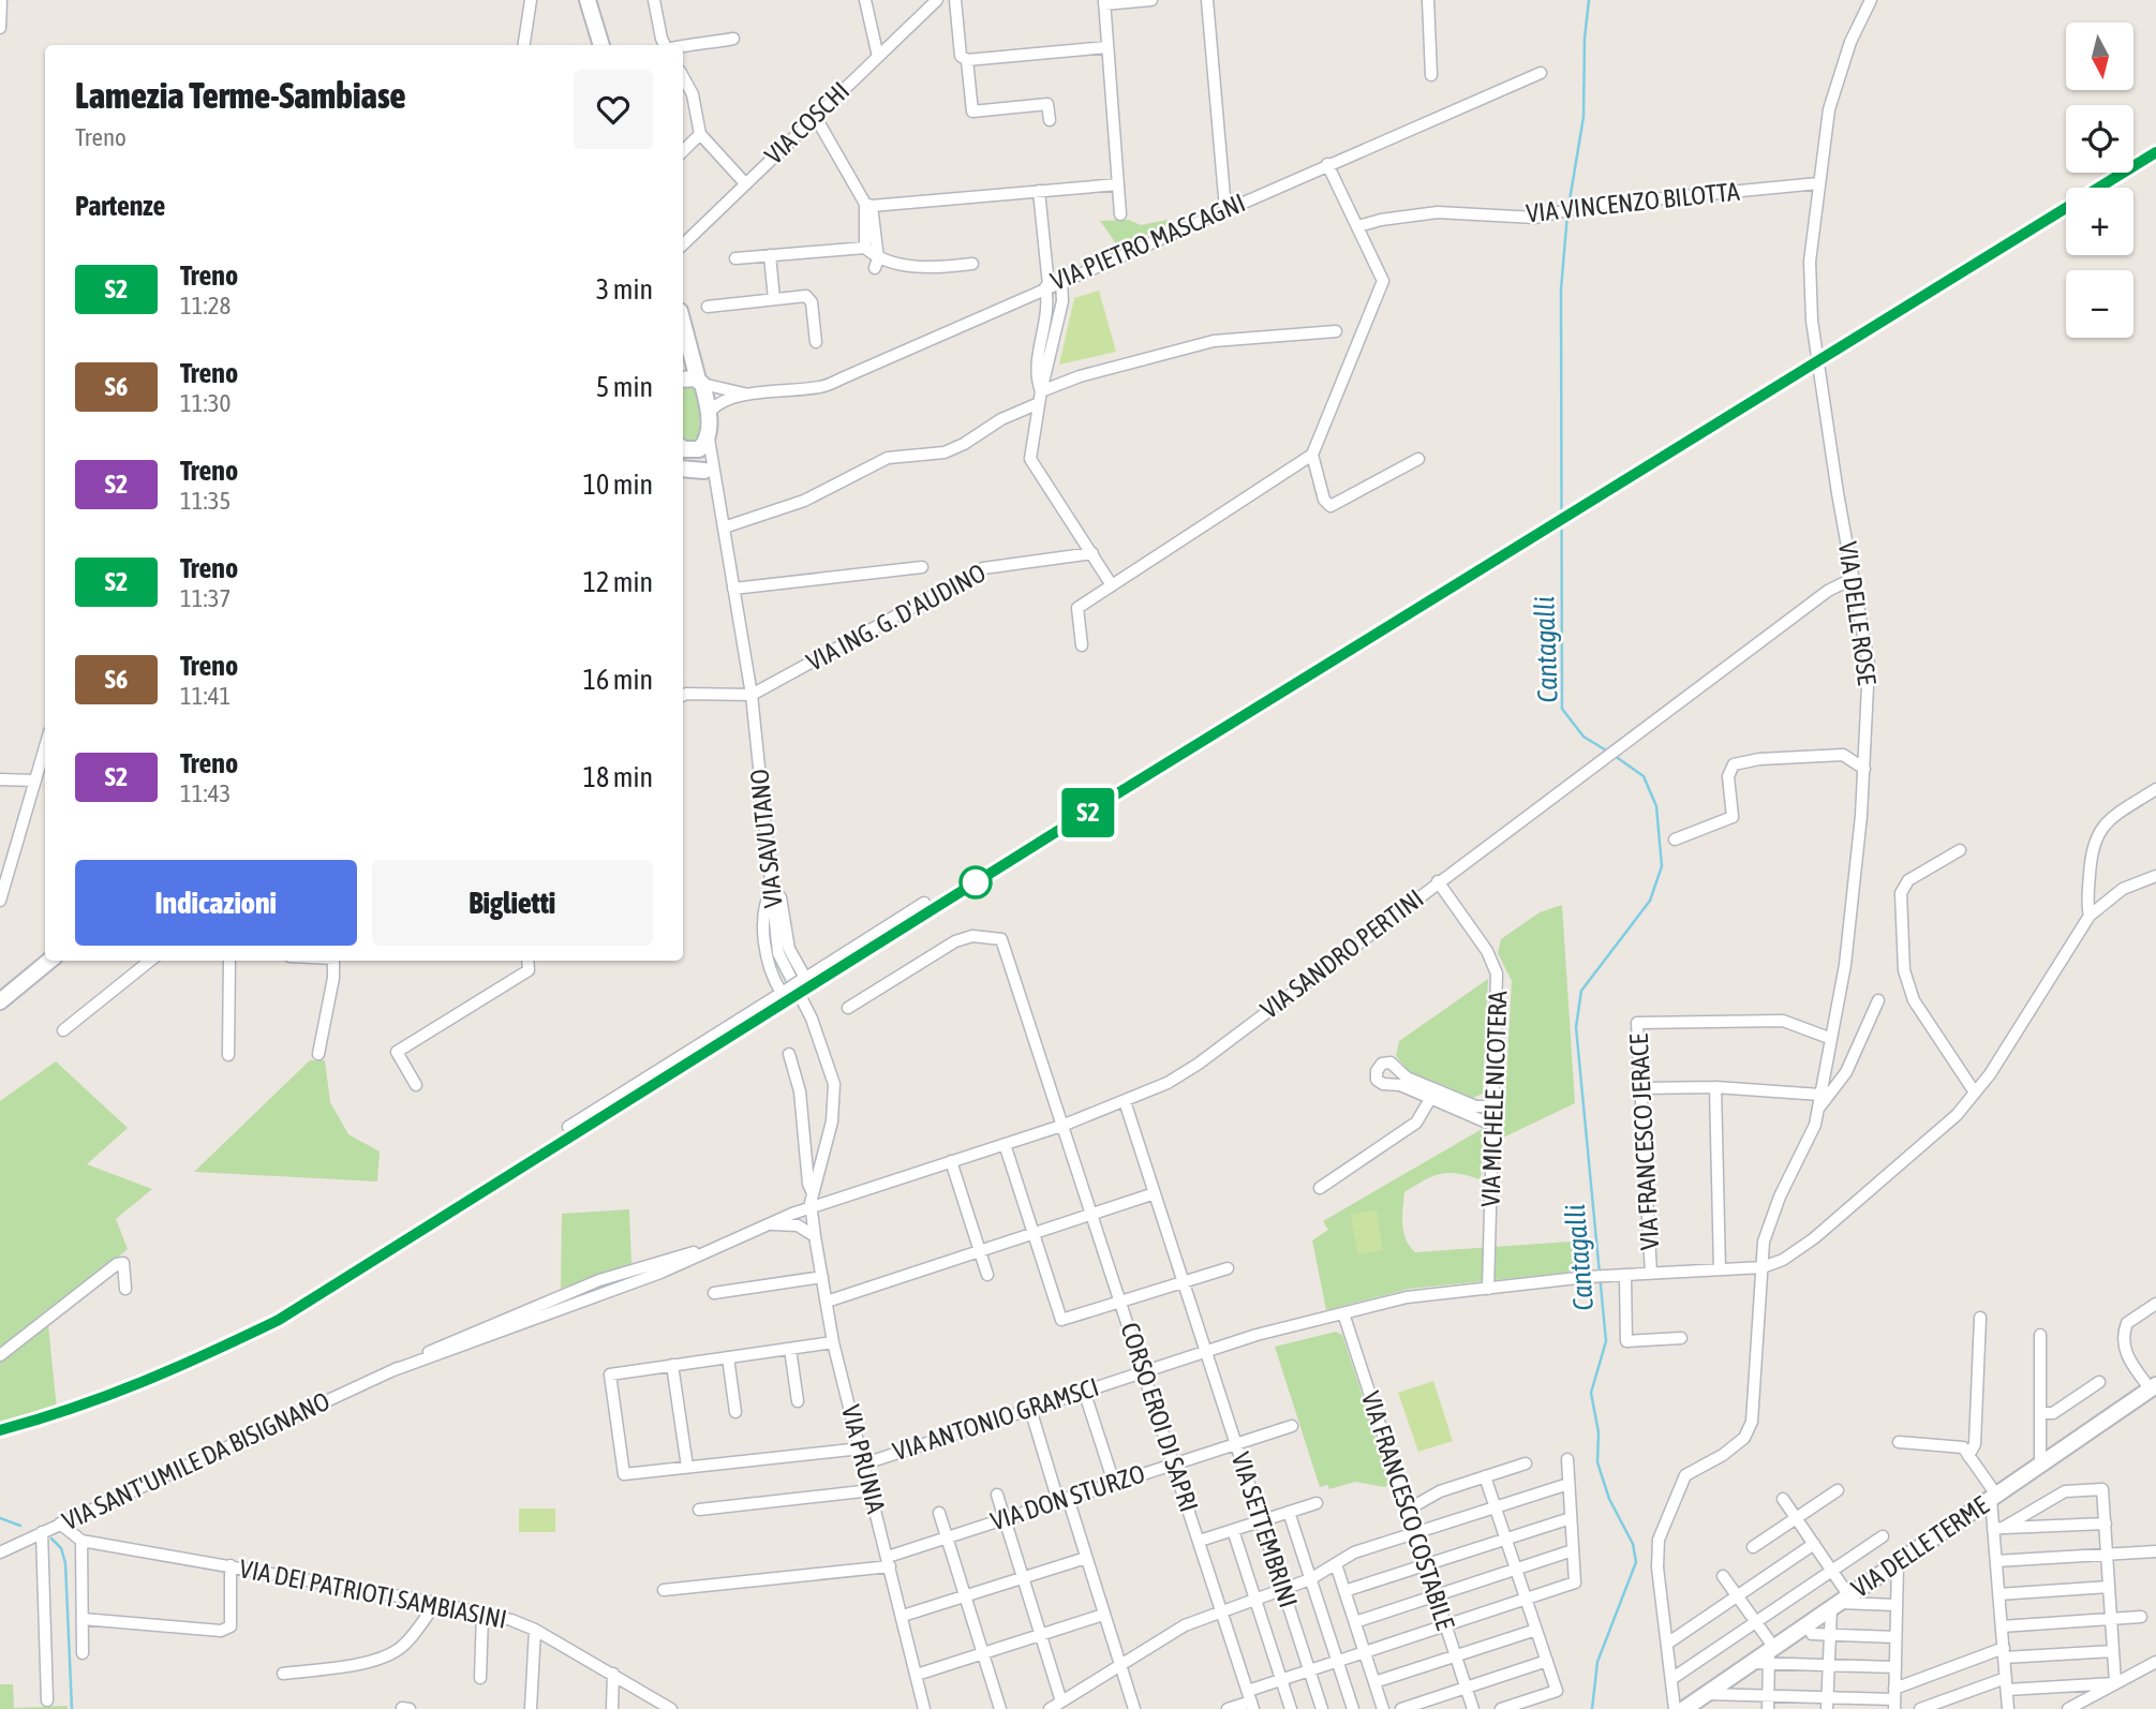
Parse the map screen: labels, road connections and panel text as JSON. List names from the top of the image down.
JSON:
{
  "streets": {
    "main road": ["VIA DELLE TERME"],
    "street": [
      "VIA COSCHI",
      "VIA VINCENZO BILOTTA",
      "VIA PIETRO MASCAGNI",
      "VIA DELLE ROSE",
      "VIA ING. G. D'AUDINO",
      "VIA SAVUTANO",
      "VIA SANDRO PERTINI",
      "VIA MICHELE NICOTERA",
      "VIA FRANCESCO JERACE",
      "CORSO EROI DI SAPRI",
      "VIA ANTONIO GRAMSCI",
      "VIA PRUNIA",
      "VIA SANT'UMILE DA BISIGNANO",
      "VIA DON STURZO",
      "VIA FRANCESCO COSTABILE",
      "VIA SETTEMBRINI",
      "VIA DEI PATRIOTI SAMBIASINI"
    ]
  },
  "crossings": [
    ["VIA VINCENZO BILOTTA", "VIA DELLE ROSE"],
    ["VIA DELLE ROSE", "VIA SANDRO PERTINI"],
    ["VIA DELLE ROSE", "VIA FRANCESCO JERACE"],
    ["VIA DELLE ROSE", "VIA ANTONIO GRAMSCI"],
    ["VIA ING. G. D'AUDINO", "VIA SAVUTANO"],
    ["VIA SAVUTANO", "VIA PRUNIA"],
    ["VIA SANDRO PERTINI", "VIA MICHELE NICOTERA"],
    ["VIA SANDRO PERTINI", "CORSO EROI DI SAPRI"],
    ["VIA SANDRO PERTINI", "VIA SANT'UMILE DA BISIGNANO"],
    ["VIA SANDRO PERTINI", "VIA SETTEMBRINI"],
    ["VIA MICHELE NICOTERA", "VIA ANTONIO GRAMSCI"],
    ["VIA FRANCESCO JERACE", "VIA ANTONIO GRAMSCI"],
    ["CORSO EROI DI SAPRI", "VIA ANTONIO GRAMSCI"],
    ["CORSO EROI DI SAPRI", "VIA DON STURZO"],
    ["VIA ANTONIO GRAMSCI", "VIA PRUNIA"],
    ["VIA ANTONIO GRAMSCI", "VIA FRANCESCO COSTABILE"],
    ["VIA ANTONIO GRAMSCI", "VIA SETTEMBRINI"],
    ["VIA PRUNIA", "VIA SANT'UMILE DA BISIGNANO"],
    ["VIA PRUNIA", "VIA DON STURZO"],
    ["VIA SANT'UMILE DA BISIGNANO", "VIA DEI PATRIOTI SAMBIASINI"],
    ["VIA DON STURZO", "VIA SETTEMBRINI"]
  ],
  "water": ["Cantagalli"],
  "north": "bottom",
  "page": {
    "on_map": "S2",
    "map_buttons": ["+", "−"],
    "heading": [
      ["Lamezia Terme-Sambiase", "Treno"],
      "Partenze"
    ],
    "list": [
      {
        "mark": "S2",
        "name": "Treno",
        "note": "11:28",
        "value": "3 min"
      },
      {
        "mark": "S6",
        "name": "Treno",
        "note": "11:30",
        "value": "5 min"
      },
      {
        "mark": "S2",
        "name": "Treno",
        "note": "11:35",
        "value": "10 min"
      },
      {
        "mark": "S2",
        "name": "Treno",
        "note": "11:37",
        "value": "12 min"
      },
      {
        "mark": "S6",
        "name": "Treno",
        "note": "11:41",
        "value": "16 min"
      },
      {
        "mark": "S2",
        "name": "Treno",
        "note": "11:43",
        "value": "18 min"
      }
    ],
    "buttons": ["Indicazioni", "Biglietti"]
  }
}
